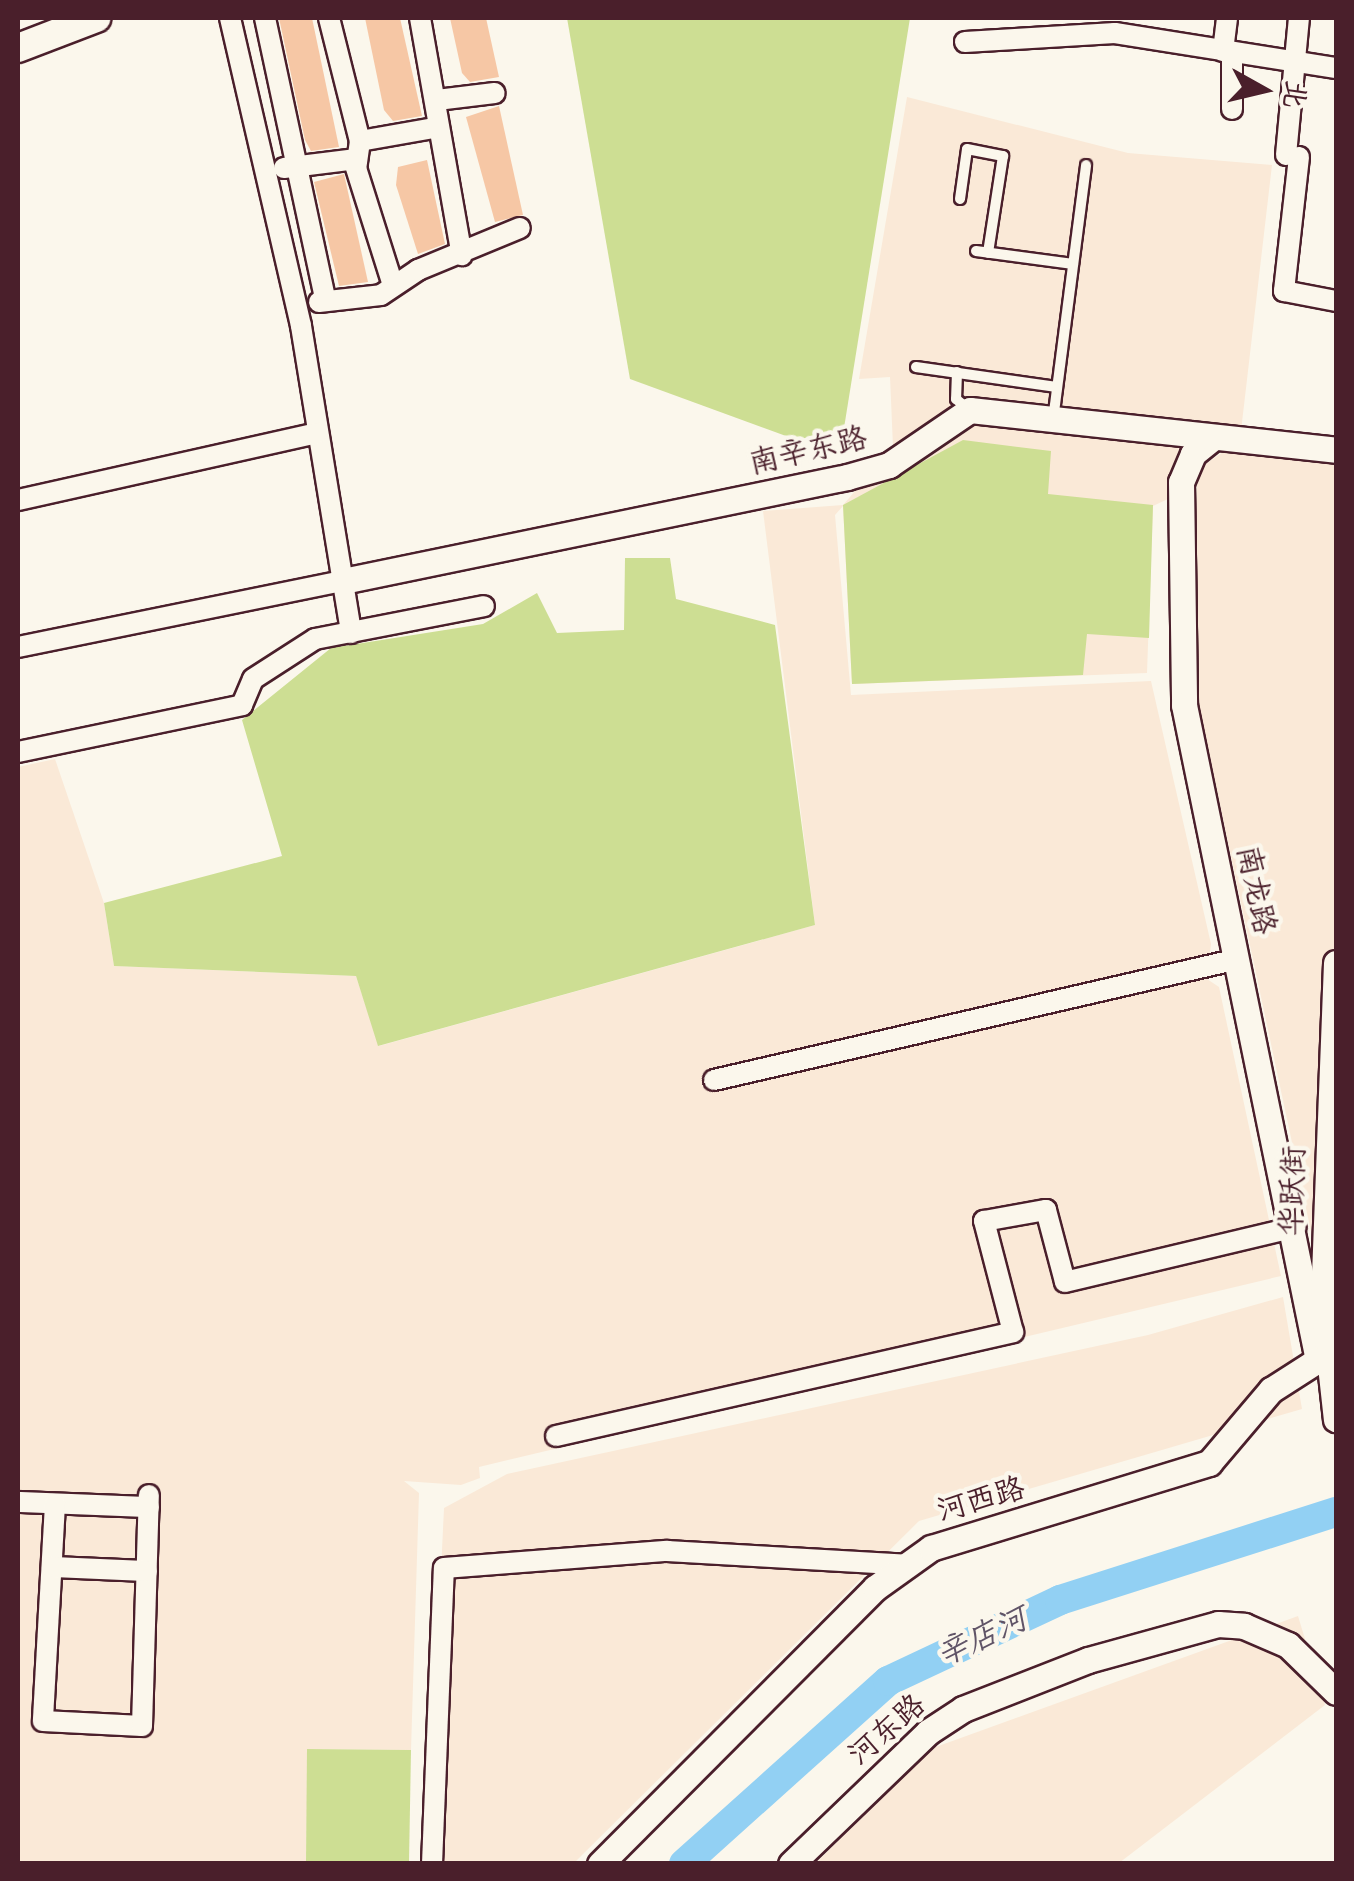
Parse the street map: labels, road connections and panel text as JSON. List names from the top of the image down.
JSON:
{
  "streets": {
    "street": [
      "南辛东路",
      "南龙路",
      "华跃街",
      "河西路",
      "河东路"
    ]
  },
  "crossings": [
    ["南龙路", "华跃街"],
    ["南龙路", "河西路"],
    ["华跃街", "河西路"]
  ],
  "water": ["辛店河"],
  "north": "right"
}
